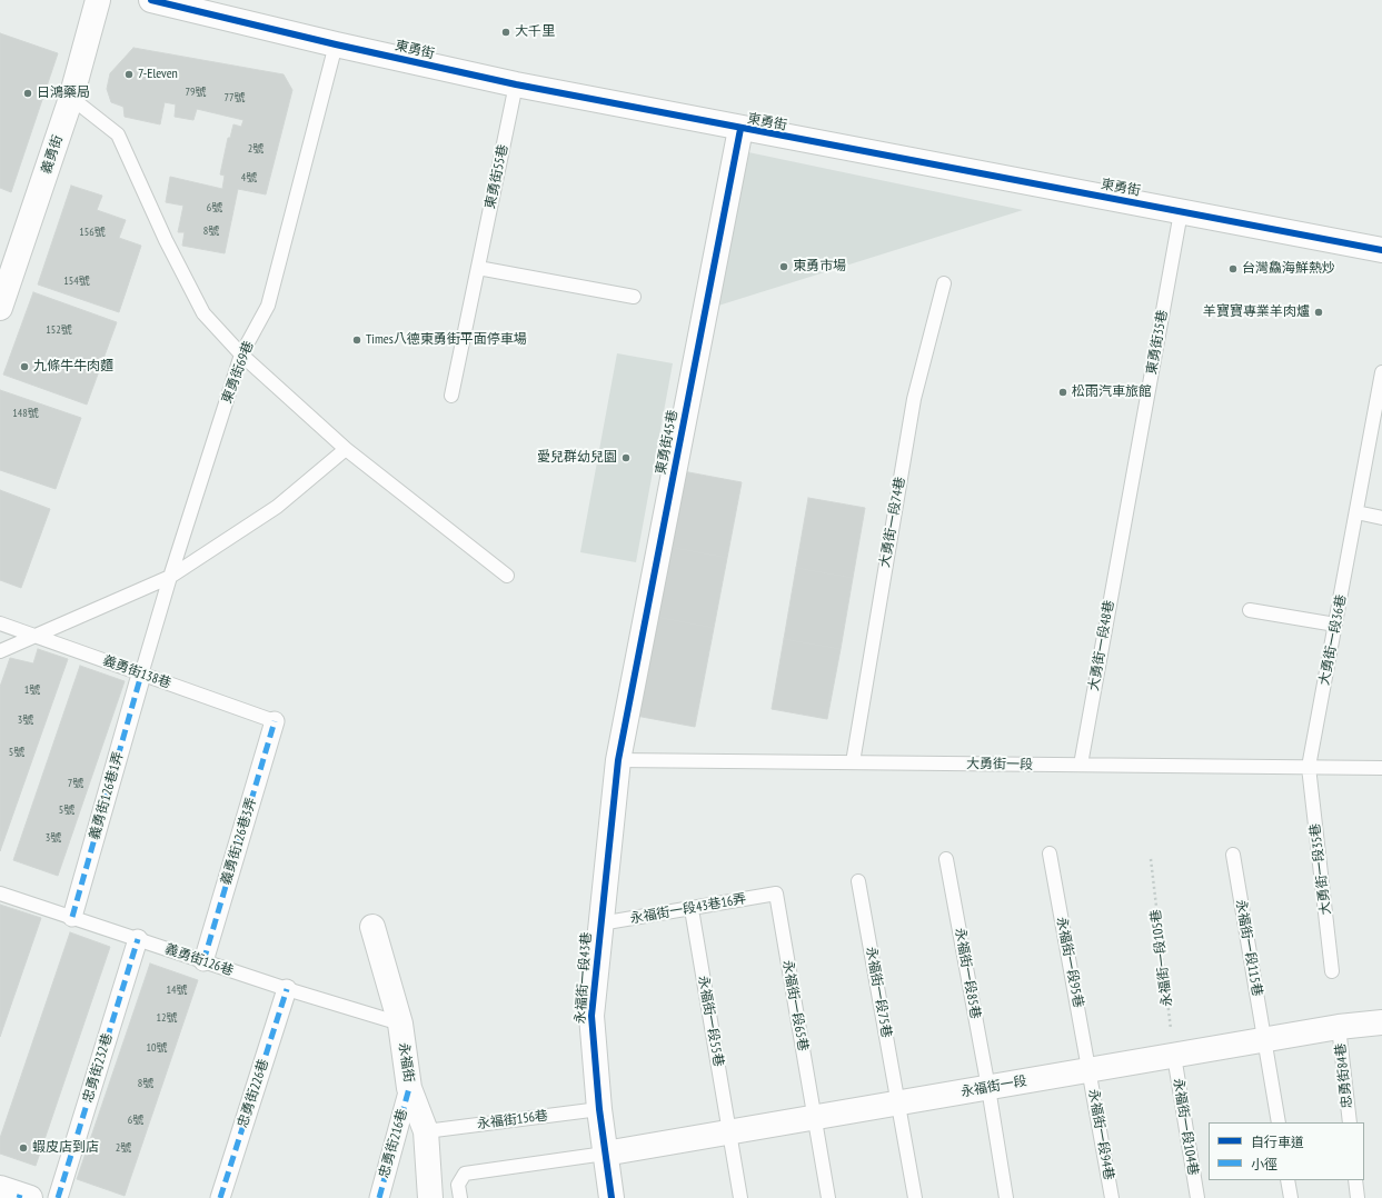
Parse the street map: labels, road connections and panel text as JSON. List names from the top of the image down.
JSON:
{
  "streets": {
    "street": [
      "東勇街",
      "義勇街",
      "東勇街45巷",
      "義勇街126巷1弄",
      "義勇街126巷3弄",
      "永福街一段43巷",
      "永福街",
      "忠勇街232巷",
      "永福街一段",
      "忠勇街226巷",
      "忠勇街216巷"
    ],
    "lane": [
      "東勇街55巷",
      "東勇街35巷",
      "東勇街69巷",
      "大勇街一段74巷",
      "大勇街一段36巷",
      "大勇街一段48巷",
      "義勇街138巷",
      "大勇街一段",
      "大勇街一段35巷",
      "永福街一段43巷16弄",
      "永福街一段115巷",
      "義勇街126巷",
      "永福街一段95巷",
      "永福街一段85巷",
      "永福街一段75巷",
      "永福街一段65巷",
      "永福街一段55巷",
      "忠勇街84巷",
      "永福街156巷",
      "永福街一段104巷",
      "永福街一段94巷"
    ],
    "path": ["永福街一段105巷"]
  },
  "crossings": [
    ["東勇街", "東勇街55巷"],
    ["東勇街", "東勇街35巷"],
    ["東勇街", "東勇街69巷"],
    ["東勇街", "東勇街45巷"],
    ["東勇街35巷", "大勇街一段48巷"],
    ["東勇街69巷", "義勇街138巷"],
    ["東勇街69巷", "義勇街126巷1弄"],
    ["東勇街45巷", "大勇街一段"],
    ["東勇街45巷", "永福街一段43巷"],
    ["大勇街一段74巷", "大勇街一段"],
    ["大勇街一段36巷", "大勇街一段"],
    ["大勇街一段36巷", "大勇街一段35巷"],
    ["大勇街一段48巷", "大勇街一段"],
    ["義勇街138巷", "義勇街126巷1弄"],
    ["義勇街138巷", "義勇街126巷3弄"],
    ["大勇街一段", "大勇街一段35巷"],
    ["大勇街一段", "永福街一段43巷"],
    ["義勇街126巷1弄", "義勇街126巷"],
    ["義勇街126巷3弄", "義勇街126巷"],
    ["永福街一段43巷16弄", "永福街一段43巷"],
    ["永福街一段43巷16弄", "永福街一段65巷"],
    ["永福街一段43巷16弄", "永福街一段55巷"],
    ["永福街一段115巷", "永福街一段"],
    ["永福街一段105巷", "永福街一段"],
    ["永福街一段105巷", "永福街一段104巷"],
    ["義勇街126巷", "永福街"],
    ["義勇街126巷", "忠勇街232巷"],
    ["義勇街126巷", "忠勇街226巷"],
    ["永福街一段95巷", "永福街一段"],
    ["永福街一段95巷", "永福街一段94巷"],
    ["永福街一段85巷", "永福街一段"],
    ["永福街一段43巷", "永福街一段"],
    ["永福街一段43巷", "永福街156巷"],
    ["永福街一段75巷", "永福街一段"],
    ["永福街一段65巷", "永福街一段"],
    ["永福街一段55巷", "永福街一段"],
    ["永福街", "永福街156巷"],
    ["永福街", "忠勇街216巷"],
    ["忠勇街84巷", "永福街一段"],
    ["永福街一段", "永福街一段104巷"],
    ["永福街一段", "永福街一段94巷"]
  ],
  "places": [
    "大千里",
    "7-Eleven",
    "日鴻藥局",
    "東勇市場",
    "台灣鱻海鮮熱炒",
    "羊寶寶專業羊肉爐",
    "Times八德東勇街平面停車場",
    "九條牛牛肉麵",
    "松雨汽車旅館",
    "愛兒群幼兒園",
    "蝦皮店到店"
  ],
  "house_numbers": [
    "79號",
    "77號",
    "2號",
    "4號",
    "6號",
    "8號",
    "156號",
    "154號",
    "152號",
    "148號",
    "1號",
    "3號",
    "5號",
    "7號",
    "5號",
    "3號",
    "14號",
    "12號",
    "10號",
    "8號",
    "6號",
    "2號"
  ],
  "legend": ["自行車道", "小徑"]
}
